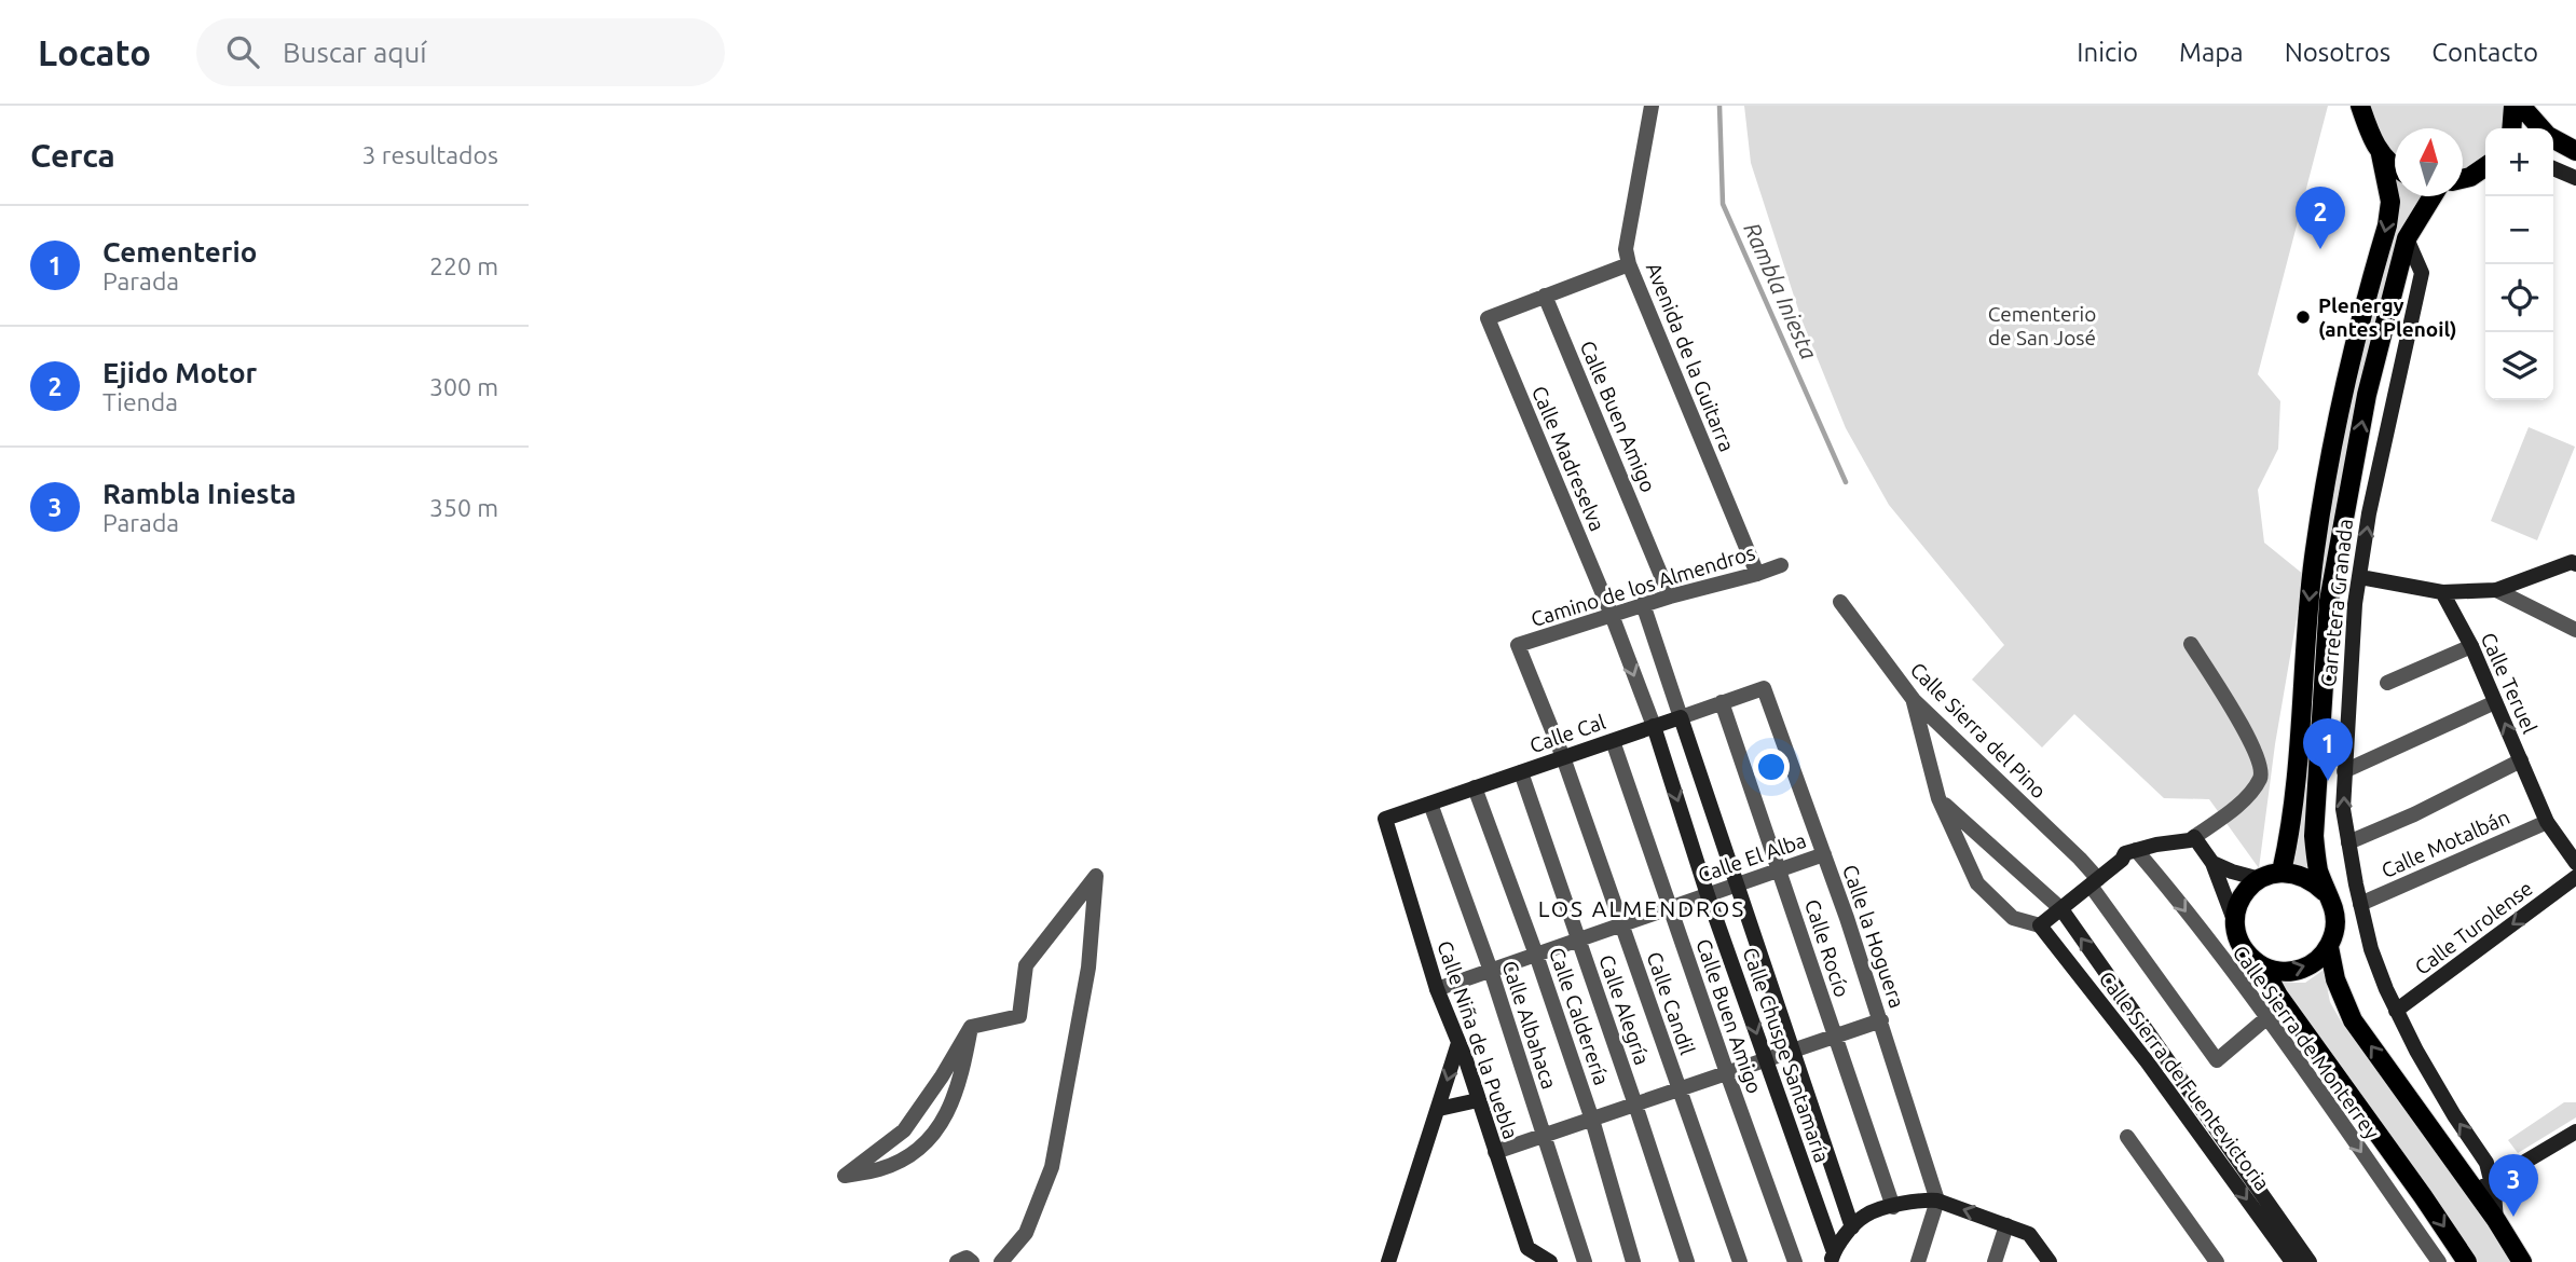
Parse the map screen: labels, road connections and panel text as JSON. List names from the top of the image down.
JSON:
{
  "streets": {
    "main road": ["Carretera Granada"],
    "street": [
      "Avenida de la Guitarra",
      "Calle Buen Amigo",
      "Calle Madreselva",
      "Camino de los Almendros",
      "Calle Teruel",
      "Calle Sierra del Pino",
      "Calle Cal",
      "Calle Motalbán",
      "Calle El Alba",
      "Calle Turolense",
      "Calle la Hoguera",
      "Calle Rocío",
      "Calle Candil",
      "Calle Alegría",
      "Calle Calderería",
      "Calle Albahaca",
      "Calle Niña de la Puebla",
      "Calle Sierra de Monterrey",
      "Calle Chuspe Santamaría",
      "Calle Sierra de Fuentevictoria"
    ]
  },
  "crossings": [
    ["Avenida de la Guitarra", "Camino de los Almendros"],
    ["Calle Buen Amigo", "Calle Madreselva"],
    ["Calle Buen Amigo", "Camino de los Almendros"],
    ["Calle Buen Amigo", "Calle Cal"],
    ["Calle Buen Amigo", "Calle El Alba"],
    ["Calle Madreselva", "Camino de los Almendros"],
    ["Calle Madreselva", "Calle Chuspe Santamaría"],
    ["Camino de los Almendros", "Calle Candil"],
    ["Camino de los Almendros", "Calle Chuspe Santamaría"],
    ["Carretera Granada", "Calle Motalbán"],
    ["Carretera Granada", "Calle Turolense"],
    ["Calle Teruel", "Calle Motalbán"],
    ["Calle Sierra del Pino", "Calle Sierra de Monterrey"],
    ["Calle Cal", "Calle la Hoguera"],
    ["Calle Cal", "Calle Rocío"],
    ["Calle Cal", "Calle Candil"],
    ["Calle Cal", "Calle Alegría"],
    ["Calle Cal", "Calle Calderería"],
    ["Calle Cal", "Calle Albahaca"],
    ["Calle Cal", "Calle Niña de la Puebla"],
    ["Calle Cal", "Calle Chuspe Santamaría"],
    ["Calle El Alba", "Calle la Hoguera"],
    ["Calle El Alba", "Calle Rocío"],
    ["Calle El Alba", "Calle Candil"],
    ["Calle El Alba", "Calle Alegría"],
    ["Calle El Alba", "Calle Calderería"],
    ["Calle El Alba", "Calle Albahaca"],
    ["Calle El Alba", "Calle Niña de la Puebla"],
    ["Calle El Alba", "Calle Chuspe Santamaría"]
  ],
  "one_way": ["Calle Turolense"],
  "districts": ["LOS ALMENDROS"],
  "water": ["Rambla Iniesta"],
  "parks": ["Cementerio de San José"],
  "places": ["Plenergy (antes Plenoil)"],
  "north": "top",
  "page": {
    "header": "Locato",
    "search": "Buscar aquí",
    "nav": [
      "Inicio",
      "Mapa",
      "Nosotros",
      "Contacto"
    ],
    "heading": ["Cerca", "3 resultados"],
    "map_buttons": ["+", "−"],
    "pins": ["2", "1", "3"],
    "list": [
      {
        "mark": "1",
        "name": "Cementerio",
        "note": "Parada",
        "value": "220 m"
      },
      {
        "mark": "2",
        "name": "Ejido Motor",
        "note": "Tienda",
        "value": "300 m"
      },
      {
        "mark": "3",
        "name": "Rambla Iniesta",
        "note": "Parada",
        "value": "350 m"
      }
    ]
  }
}
